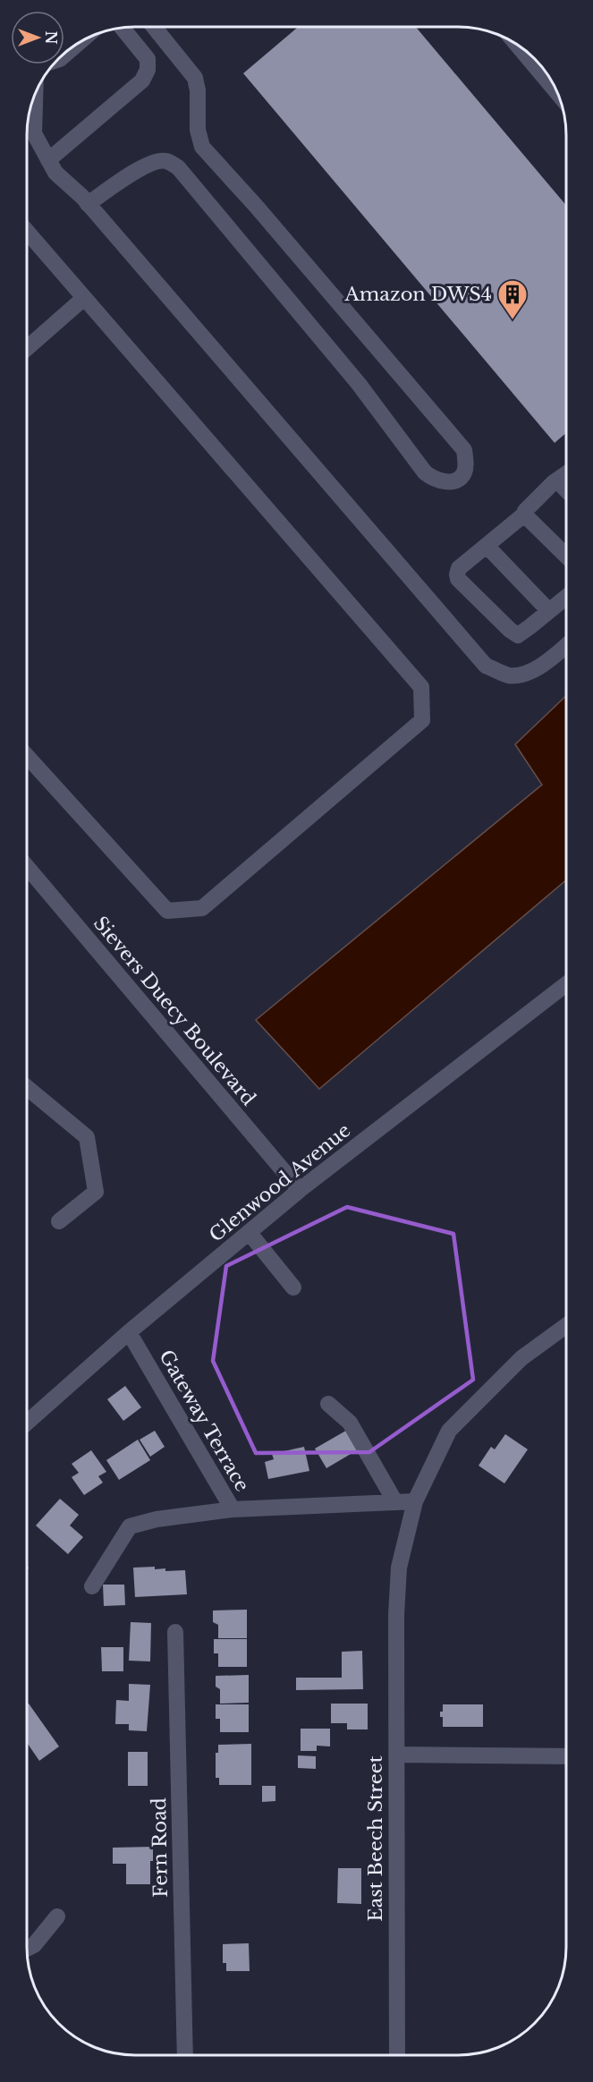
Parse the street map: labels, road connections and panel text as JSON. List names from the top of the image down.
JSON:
{
  "streets": {
    "street": [
      "Sievers Duecy Boulevard",
      "Glenwood Avenue",
      "Gateway Terrace",
      "East Beech Street",
      "Fern Road"
    ]
  },
  "crossings": [
    ["Sievers Duecy Boulevard", "Glenwood Avenue"],
    ["Glenwood Avenue", "Gateway Terrace"],
    ["Gateway Terrace", "East Beech Street"]
  ],
  "places": {
    "building": ["Amazon DWS4"]
  },
  "north": "right"
}
